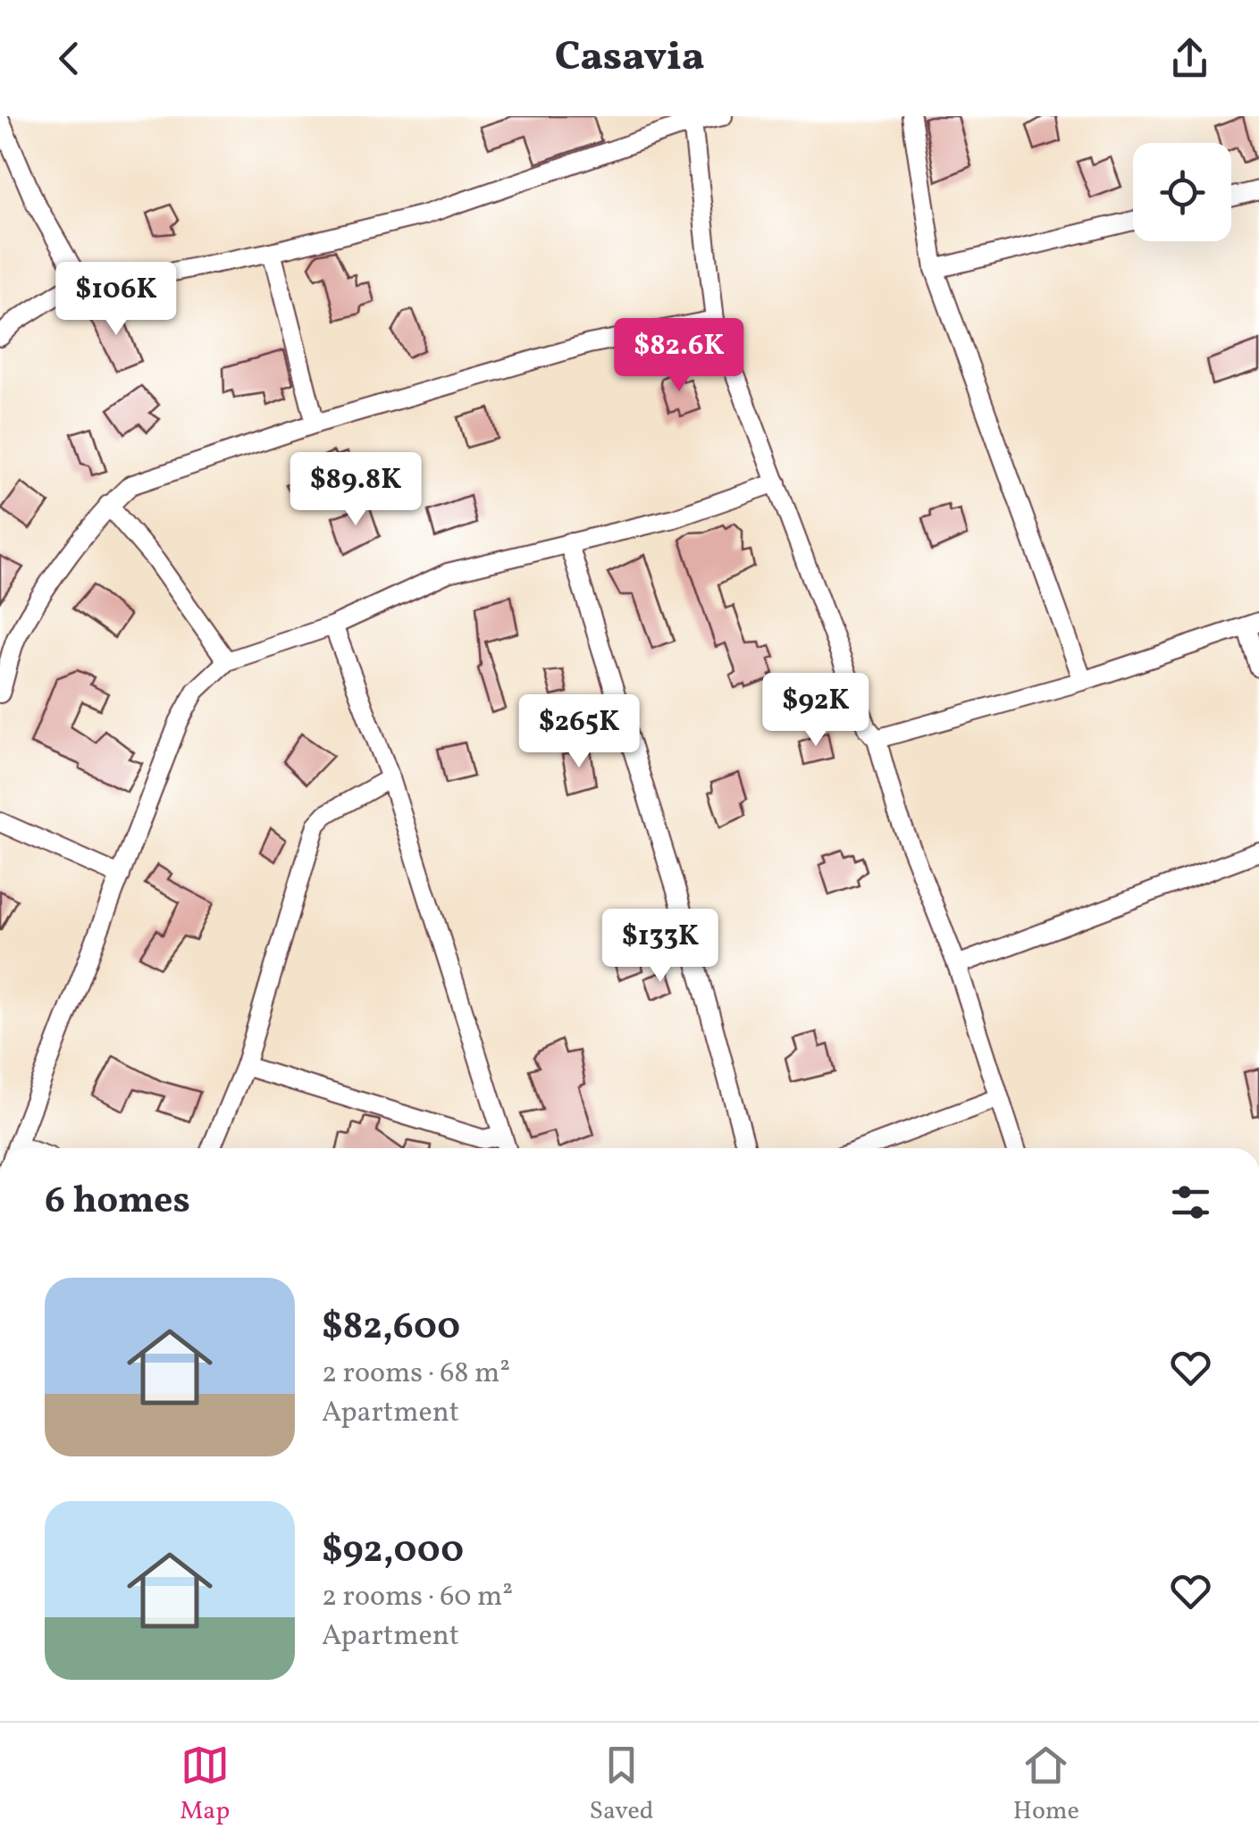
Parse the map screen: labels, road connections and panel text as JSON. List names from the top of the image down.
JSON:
{
  "page": {
    "header": "Casavia",
    "price": [
      "$106K",
      "$82.6K",
      "$89.8K",
      "$92K",
      "$265K",
      "$133K"
    ],
    "heading": "6 homes",
    "list": [
      {
        "name": "$82,600",
        "note": "2 rooms · 68 m² · Apartment"
      },
      {
        "name": "$92,000",
        "note": "2 rooms · 60 m² · Apartment"
      }
    ],
    "tabs": ["Map", "Saved", "Home"]
  }
}
